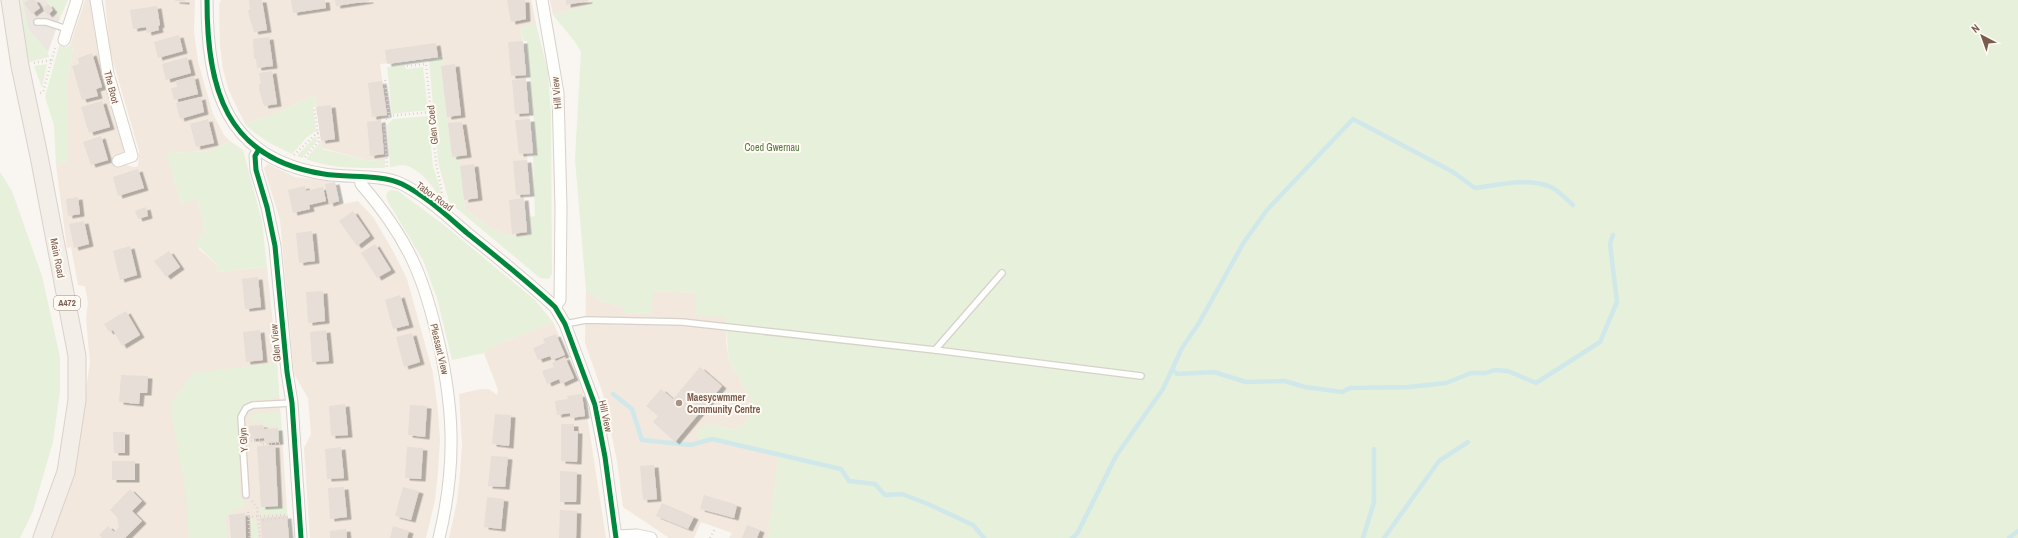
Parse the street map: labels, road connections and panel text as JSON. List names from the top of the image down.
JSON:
{
  "streets": {
    "main road": ["Main Road", "A472"],
    "street": [
      "The Boot",
      "Hill View",
      "Tabor Road",
      "Glen View",
      "Pleasant View"
    ],
    "lane": ["Y Glyn"],
    "path": ["Glen Coed"]
  },
  "crossings": [
    ["Hill View", "Tabor Road"],
    ["Tabor Road", "Glen View"],
    ["Tabor Road", "Pleasant View"],
    ["Glen View", "Y Glyn"]
  ],
  "parks": ["Coed Gwernau"],
  "places": ["Maesycwmmer Community Centre"],
  "north": "top left"
}
